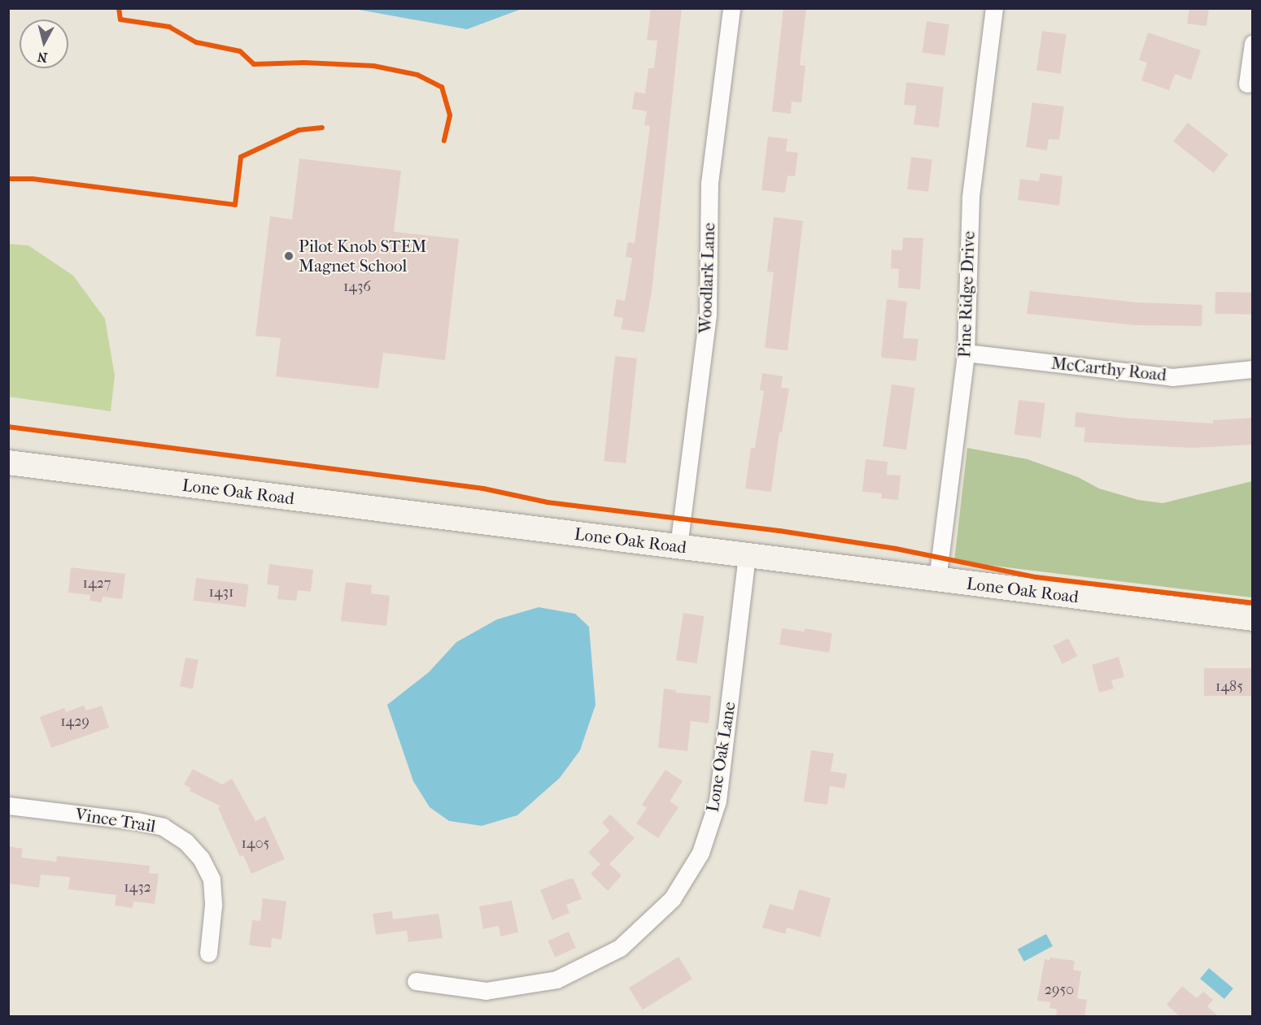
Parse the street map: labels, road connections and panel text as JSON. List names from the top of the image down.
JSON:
{
  "streets": {
    "main road": ["Lone Oak Road"],
    "street": [
      "Woodlark Lane",
      "Pine Ridge Drive",
      "McCarthy Road",
      "Lone Oak Lane",
      "Vince Trail"
    ]
  },
  "crossings": [
    ["Woodlark Lane", "Lone Oak Road"],
    ["Pine Ridge Drive", "McCarthy Road"],
    ["Pine Ridge Drive", "Lone Oak Road"],
    ["Lone Oak Road", "Lone Oak Lane"]
  ],
  "places": ["Pilot Knob STEM Magnet School"],
  "house_numbers": [
    "1436",
    "1427",
    "1431",
    "1485",
    "1429",
    "1405",
    "1432",
    "2950"
  ],
  "north": "bottom"
}
